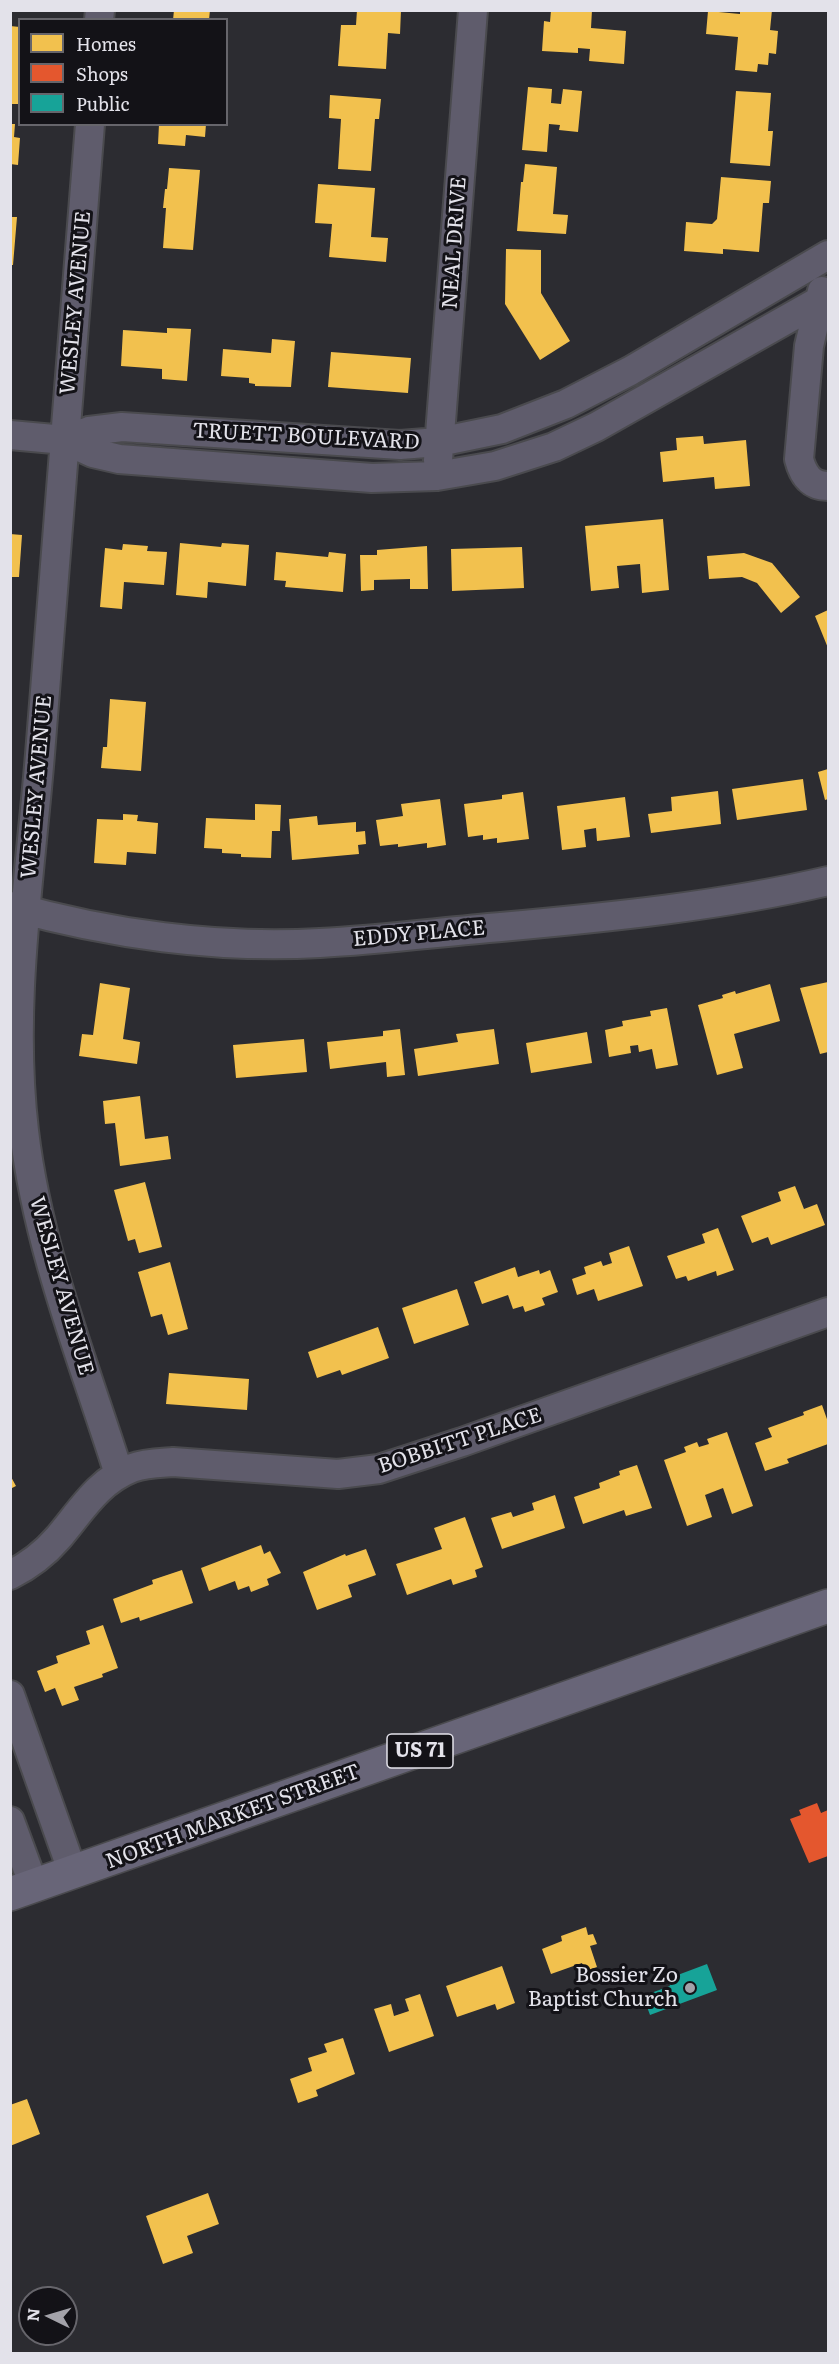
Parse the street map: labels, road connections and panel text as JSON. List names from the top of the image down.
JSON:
{
  "streets": {
    "main road": ["US 71", "NORTH MARKET STREET"],
    "street": [
      "NEAL DRIVE",
      "WESLEY AVENUE",
      "TRUETT BOULEVARD",
      "EDDY PLACE",
      "BOBBITT PLACE"
    ]
  },
  "crossings": [
    ["NEAL DRIVE", "TRUETT BOULEVARD"],
    ["WESLEY AVENUE", "TRUETT BOULEVARD"],
    ["WESLEY AVENUE", "EDDY PLACE"],
    ["WESLEY AVENUE", "BOBBITT PLACE"]
  ],
  "places": ["Bossier Zo Baptist Church"],
  "legend": ["Homes", "Shops", "Public"],
  "north": "left"
}
